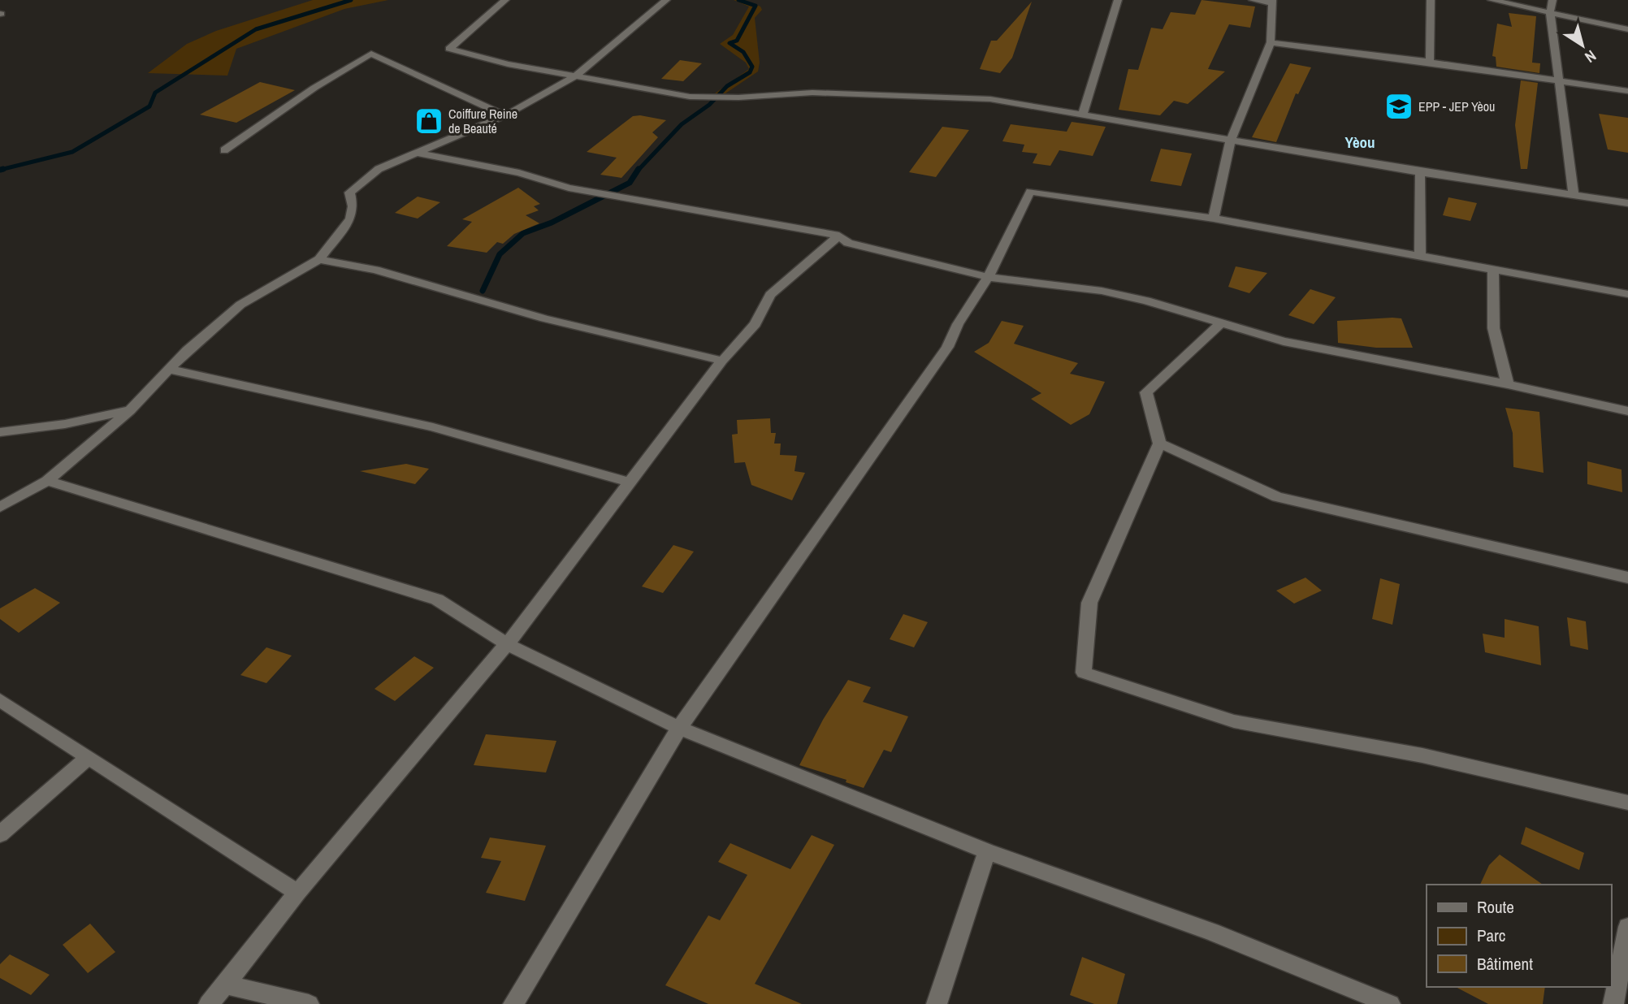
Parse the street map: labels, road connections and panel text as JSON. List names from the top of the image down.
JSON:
{
  "districts": ["Yèou"],
  "places": {
    "school or university": ["EPP - JEP Yèou"],
    "shop": ["Coiffure Reine de Beauté"]
  },
  "legend": ["Route", "Parc", "Bâtiment"],
  "north": "bottom right"
}
